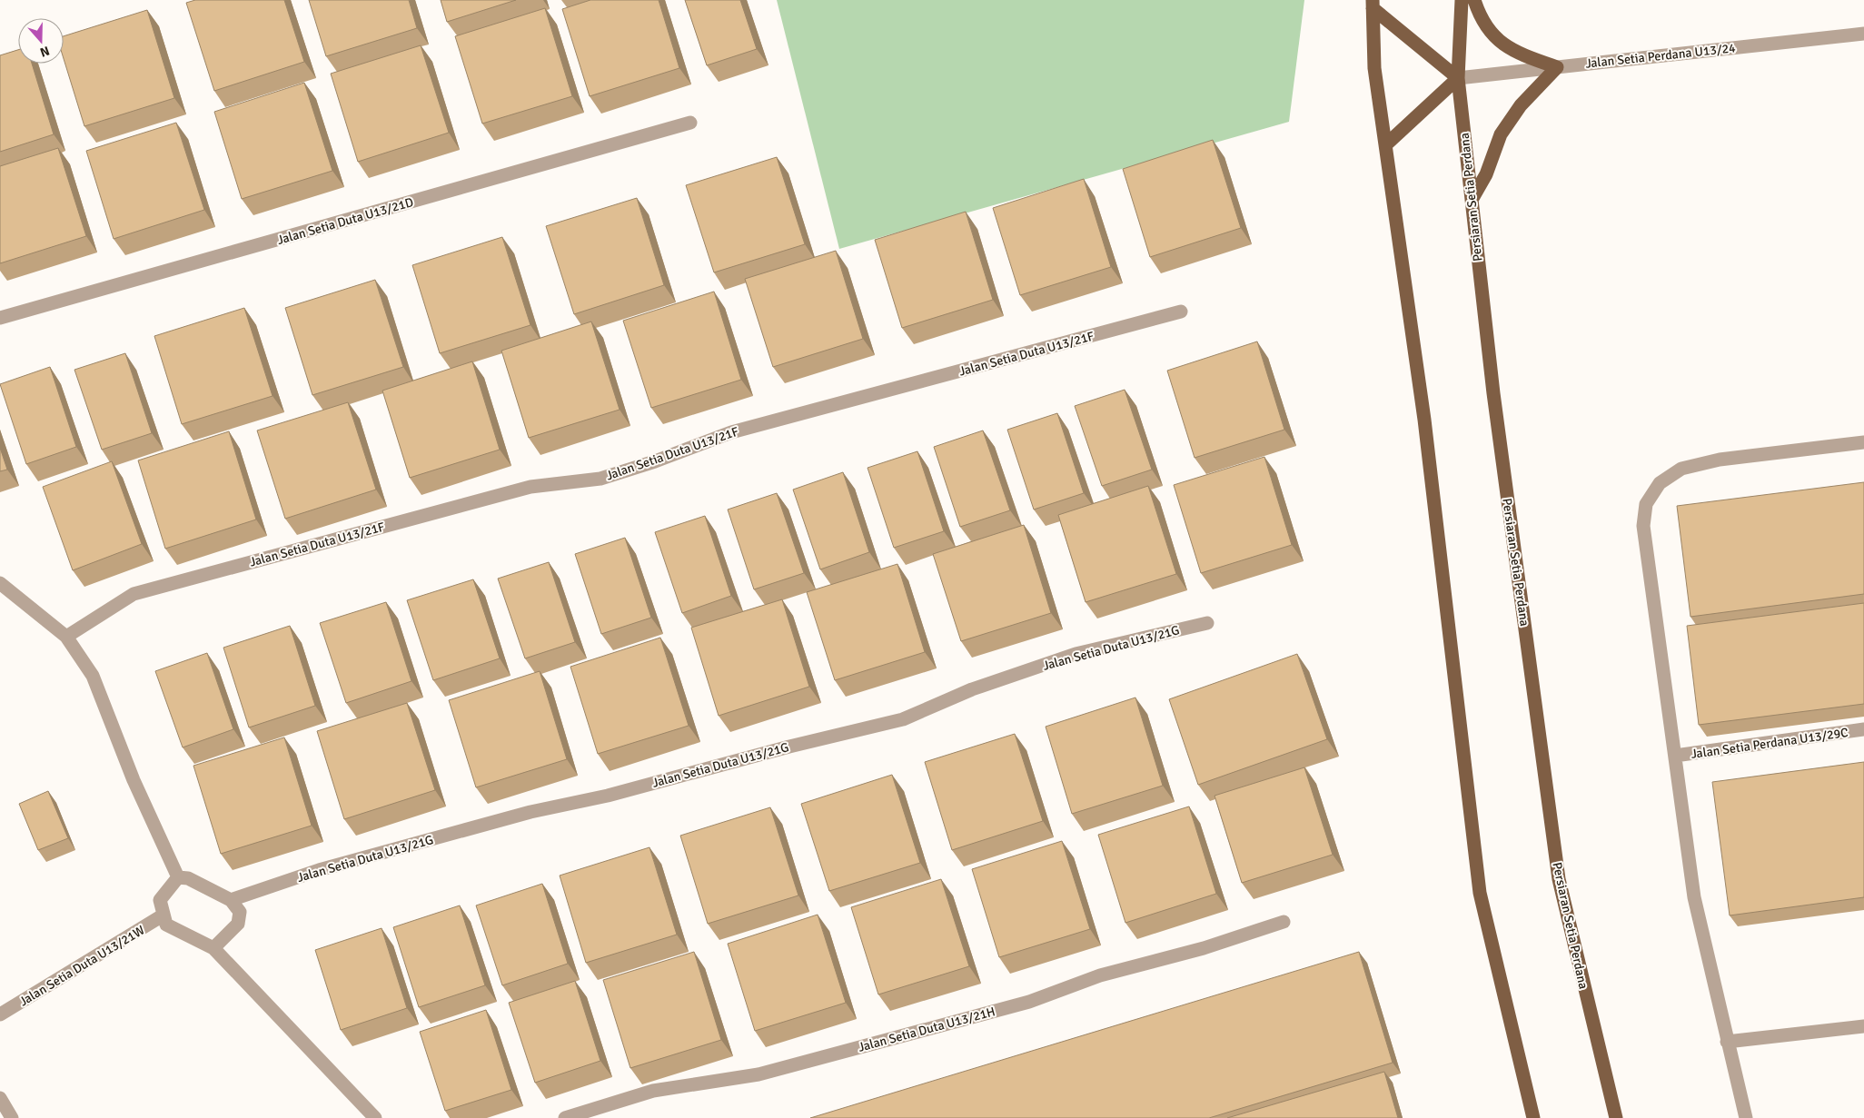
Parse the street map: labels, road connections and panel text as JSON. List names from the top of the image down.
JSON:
{
  "streets": {
    "main road": ["Persiaran Setia Perdana"],
    "street": [
      "Jalan Setia Perdana U13/24",
      "Jalan Setia Duta U13/21D",
      "Jalan Setia Duta U13/21F",
      "Jalan Setia Duta U13/21G",
      "Jalan Setia Perdana U13/29C",
      "Jalan Setia Duta U13/21W",
      "Jalan Setia Duta U13/21H"
    ]
  },
  "crossings": [
    ["Jalan Setia Perdana U13/24", "Persiaran Setia Perdana"],
    ["Jalan Setia Duta U13/21G", "Jalan Setia Duta U13/21W"]
  ],
  "north": "bottom"
}
